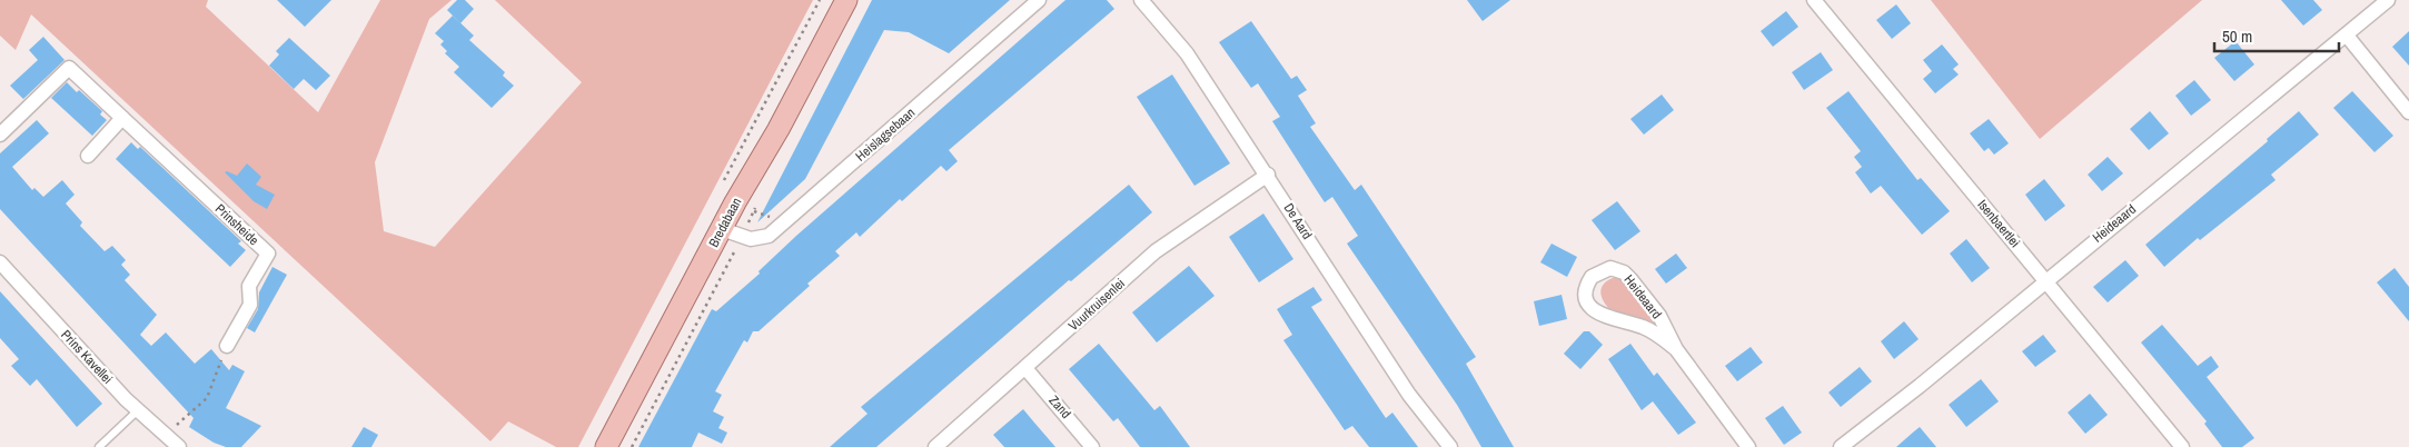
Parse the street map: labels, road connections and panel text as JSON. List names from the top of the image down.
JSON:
{
  "streets": {
    "main road": ["Bredabaan"],
    "street": [
      "Heislagsebaan",
      "De Aard",
      "Isenbaertlei",
      "Heideaard",
      "Prinsheide",
      "Vuurkruisenlei",
      "Prins Kavellei",
      "Zand"
    ]
  },
  "crossings": [
    ["Heislagsebaan", "Bredabaan"],
    ["De Aard", "Vuurkruisenlei"],
    ["Isenbaertlei", "Heideaard"],
    ["Vuurkruisenlei", "Zand"]
  ],
  "scale_bar": "50 m"
}
